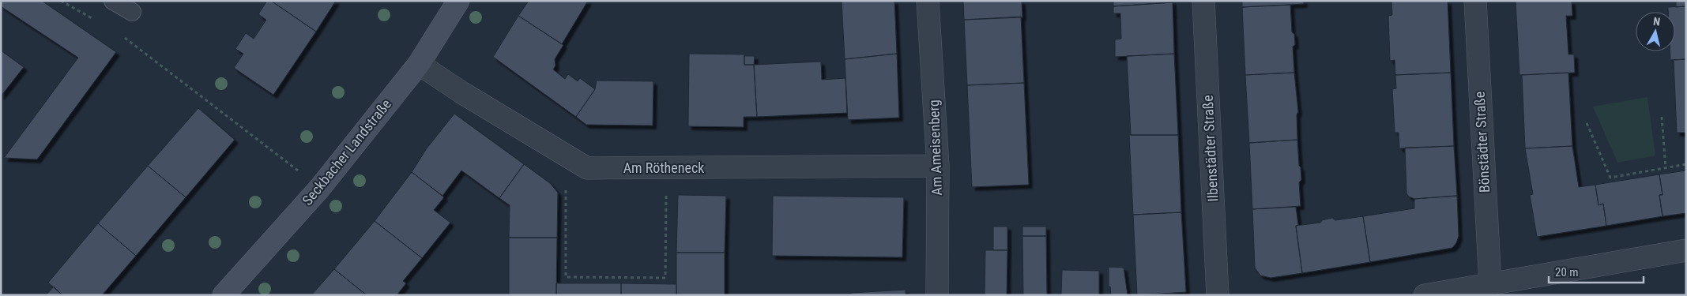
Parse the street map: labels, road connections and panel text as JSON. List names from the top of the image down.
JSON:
{
  "streets": {
    "main road": ["Seckbacher Landstraße"],
    "street": [
      "Bönstädter Straße",
      "Am Ameisenberg",
      "Ilbenstädter Straße",
      "Am Rötheneck"
    ]
  },
  "crossings": [
    ["Am Ameisenberg", "Am Rötheneck"],
    ["Seckbacher Landstraße", "Am Rötheneck"]
  ],
  "scale_bar": "20 m",
  "north": "top"
}
